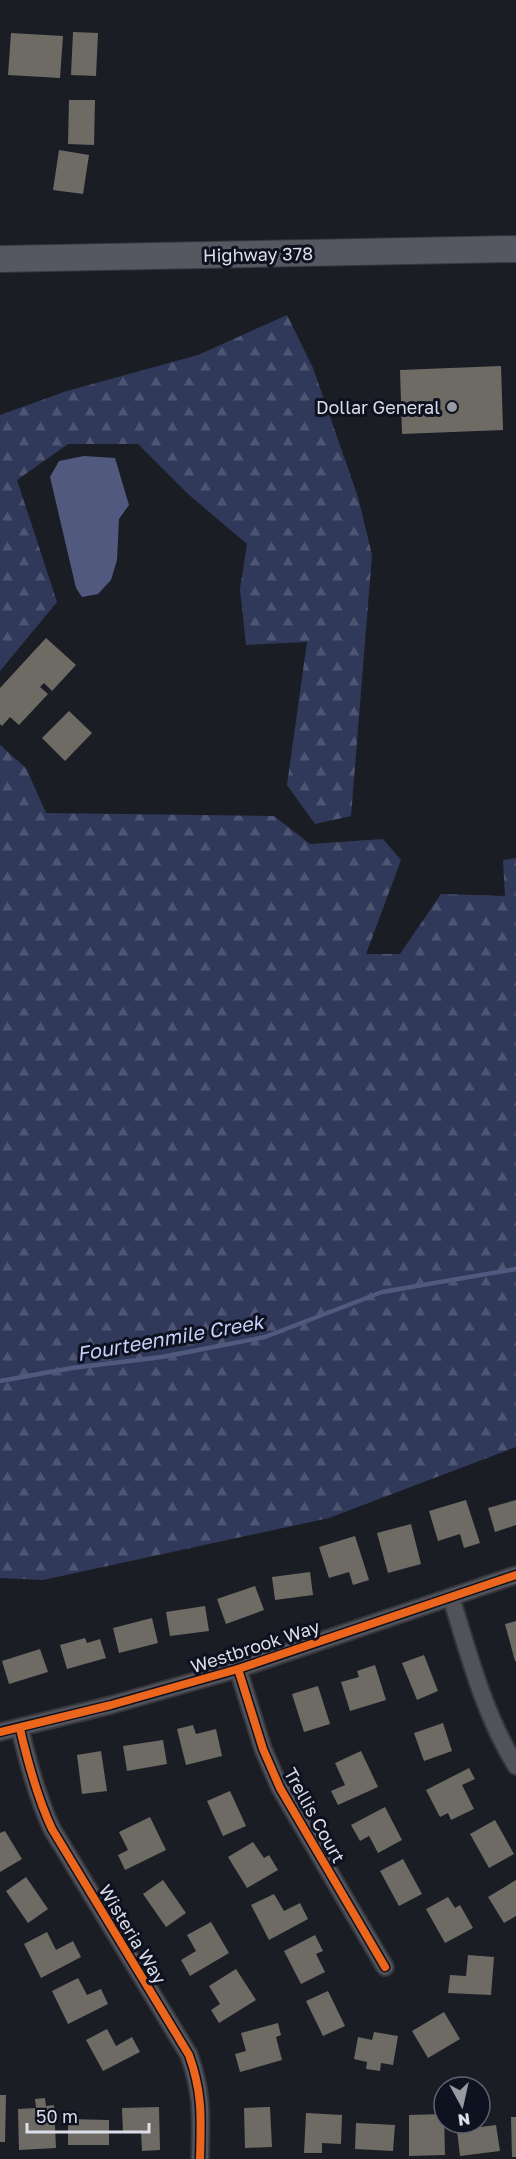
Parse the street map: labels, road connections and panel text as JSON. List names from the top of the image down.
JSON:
{
  "streets": {
    "main road": ["Highway 378"],
    "street": ["Westbrook Way", "Trellis Court", "Wisteria Way"]
  },
  "crossings": [
    ["Westbrook Way", "Trellis Court"],
    ["Westbrook Way", "Wisteria Way"]
  ],
  "water": ["Fourteenmile Creek"],
  "places": ["Dollar General"],
  "scale_bar": "50 m",
  "north": "bottom"
}
